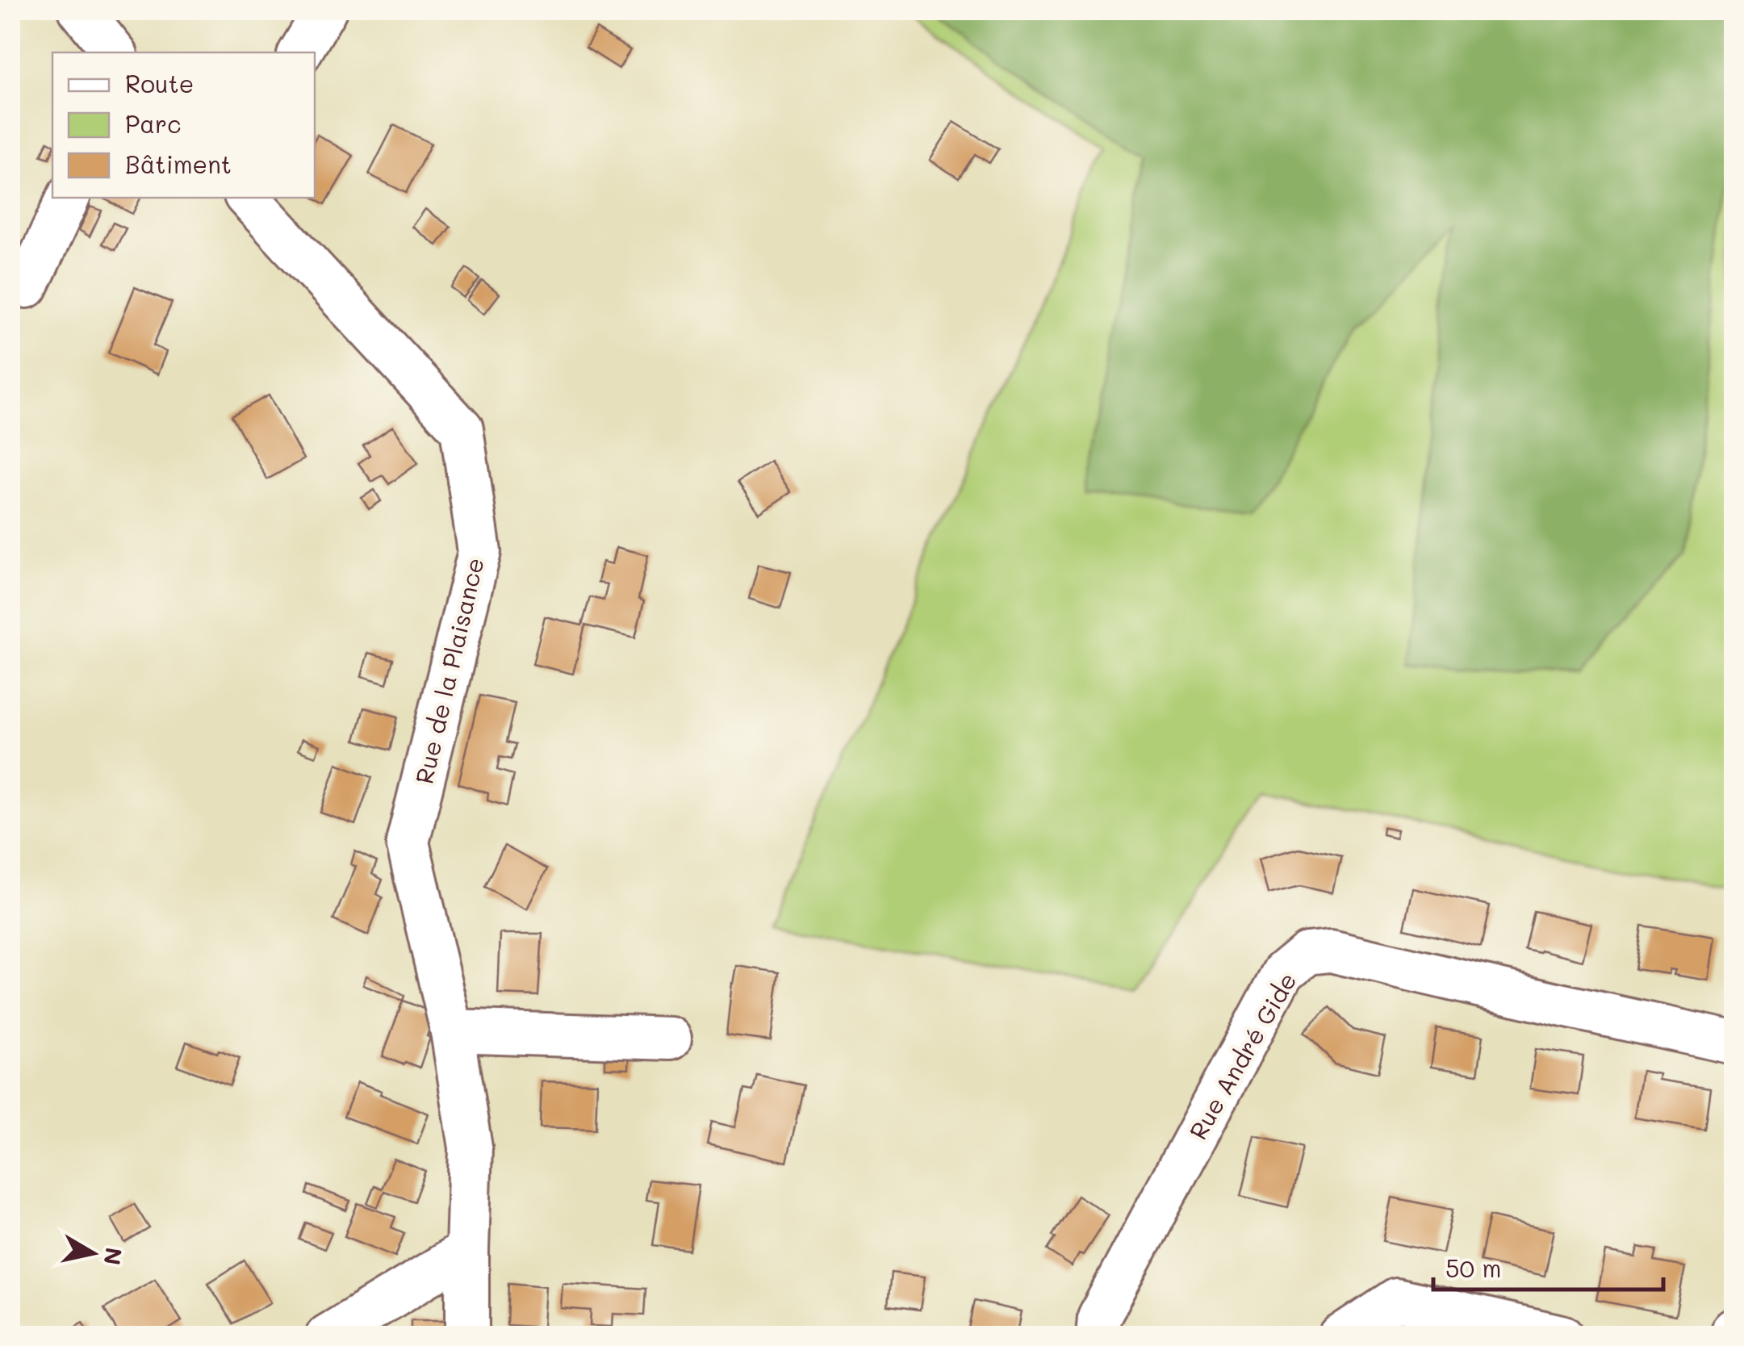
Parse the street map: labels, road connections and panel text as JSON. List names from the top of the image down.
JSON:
{
  "streets": {
    "street": ["Rue de la Plaisance", "Rue André Gide"]
  },
  "legend": ["Route", "Parc", "Bâtiment"],
  "scale_bar": "50 m",
  "north": "right"
}
